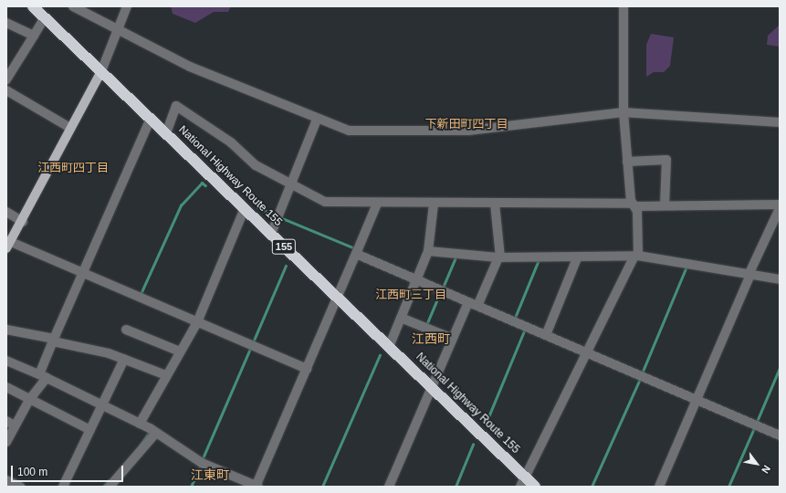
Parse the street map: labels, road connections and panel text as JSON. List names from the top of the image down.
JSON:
{
  "streets": {
    "highway": ["National Highway Route 155", "155"]
  },
  "districts": [
    "下新田町四丁目",
    "江西町四丁目",
    "江西町三丁目",
    "江西町",
    "江東町"
  ],
  "scale_bar": "100 m",
  "north": "bottom right"
}
